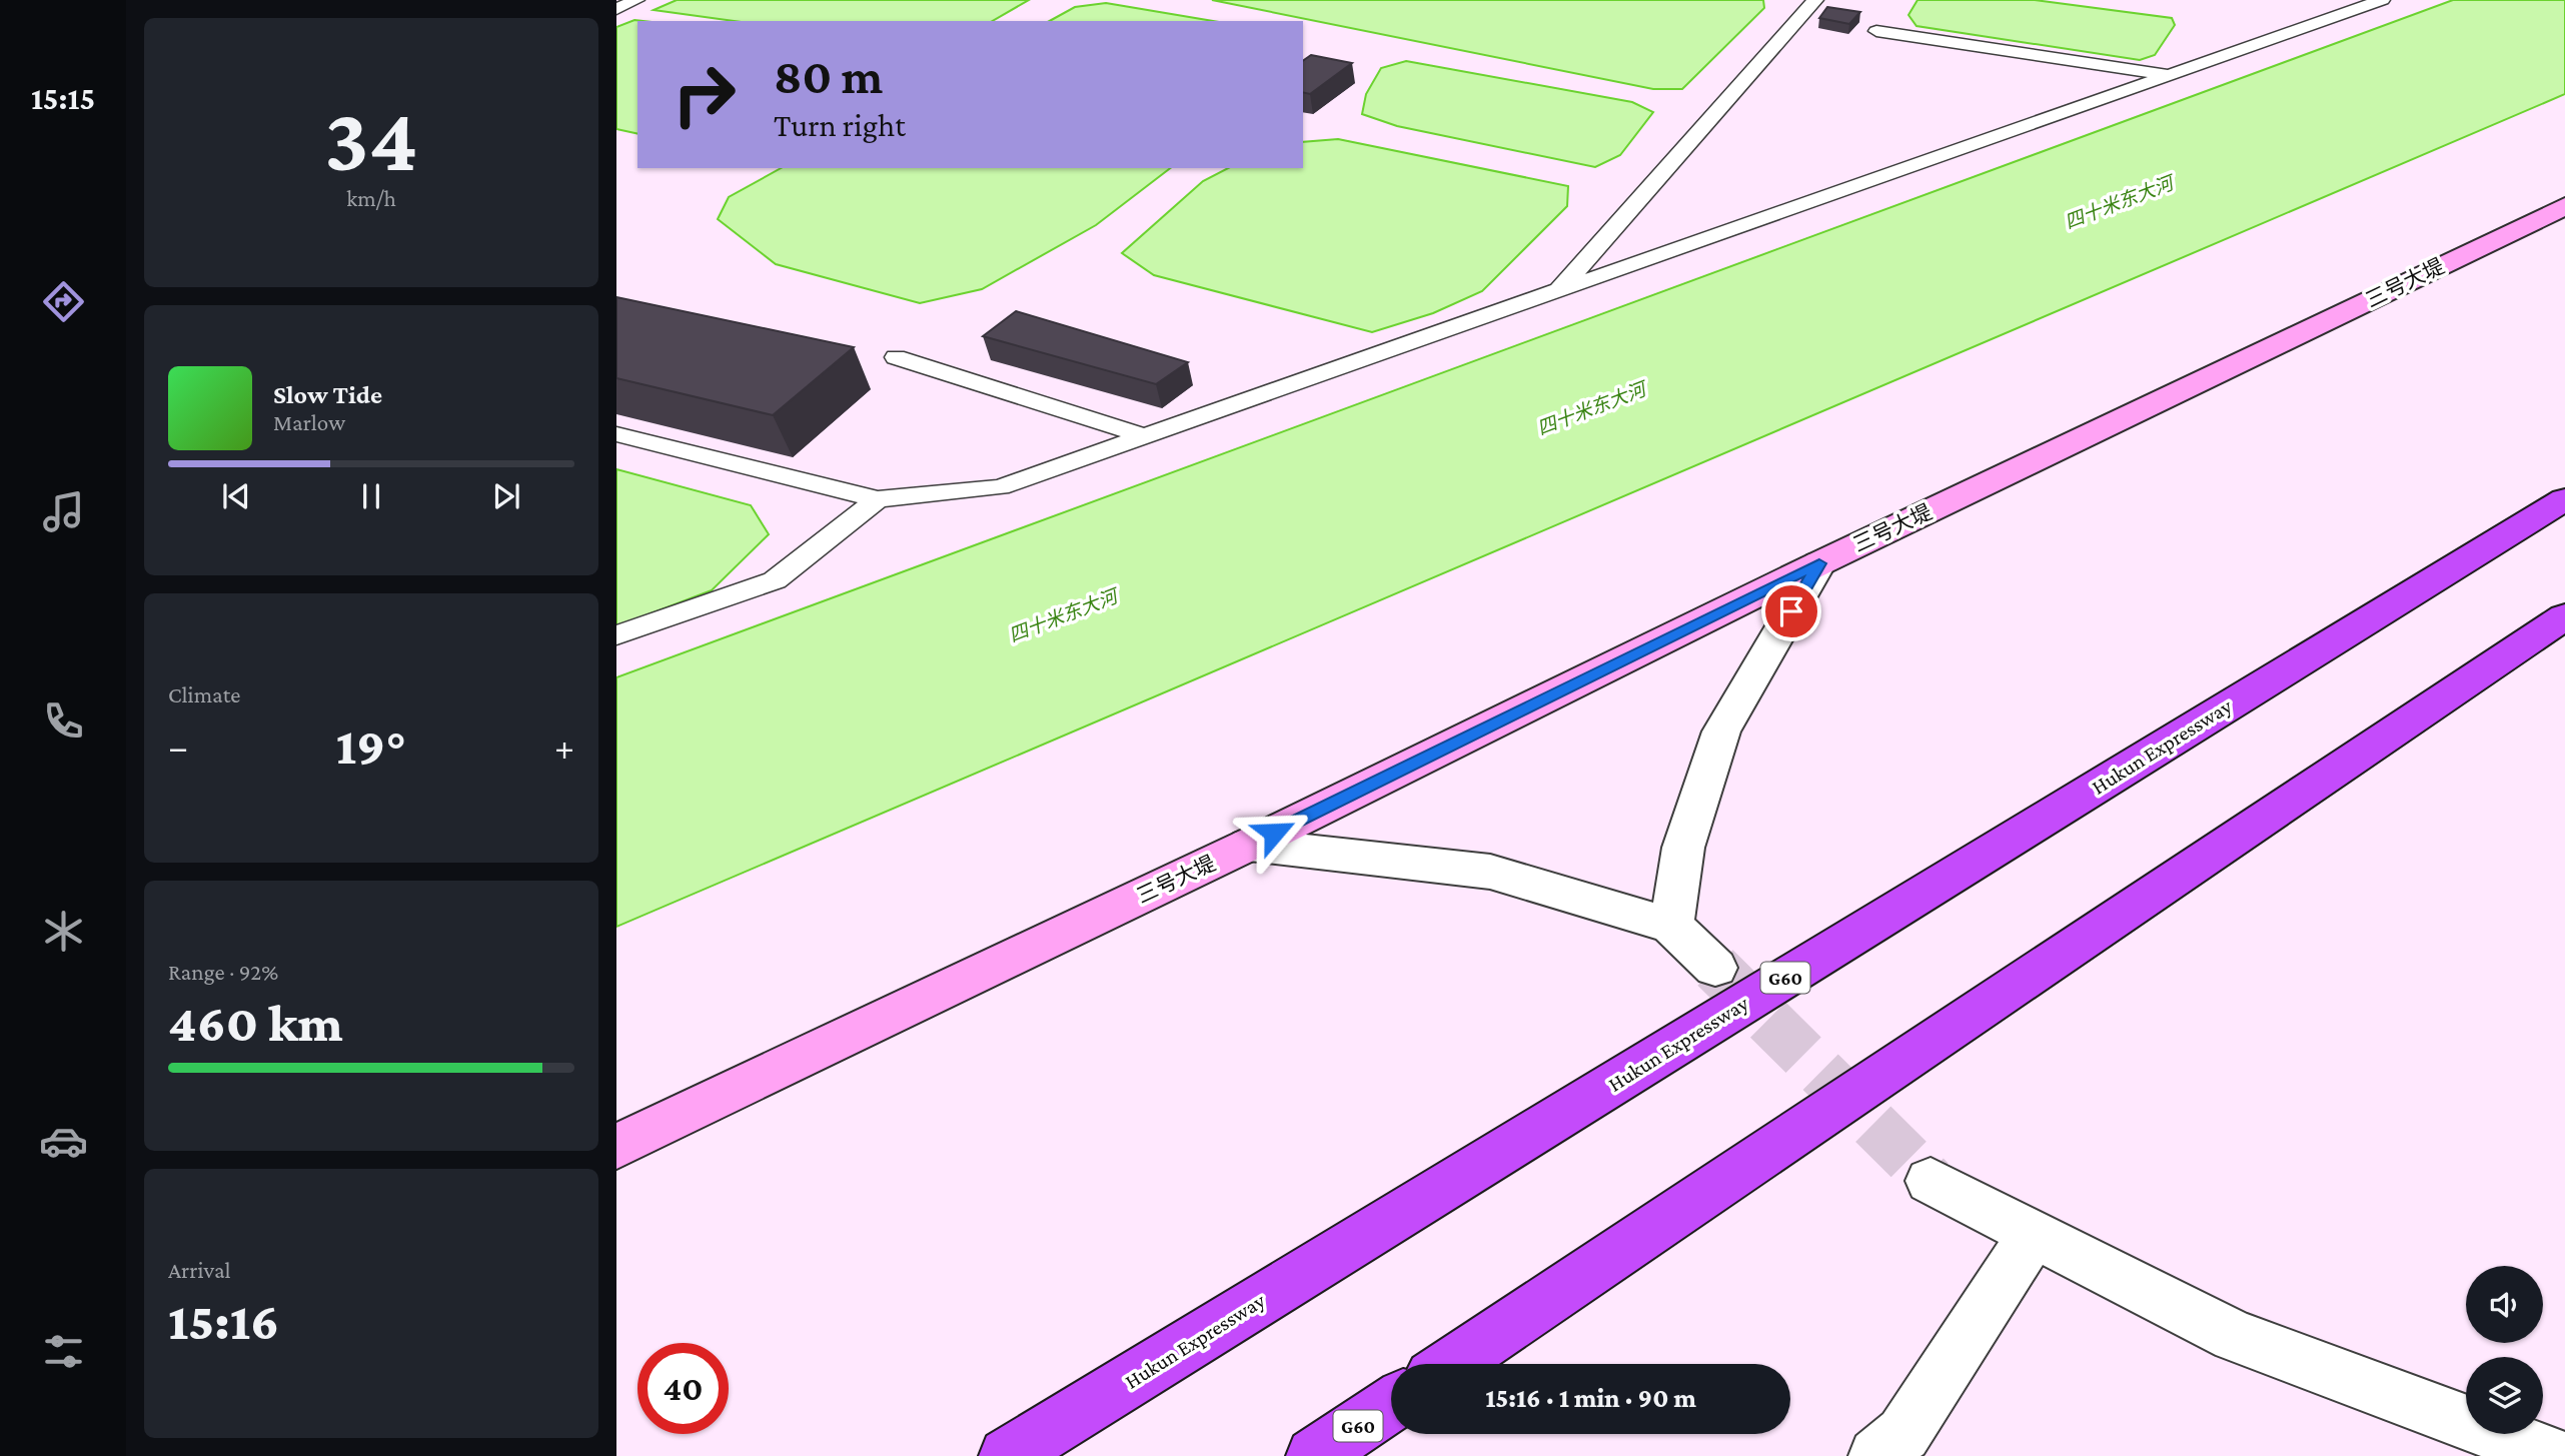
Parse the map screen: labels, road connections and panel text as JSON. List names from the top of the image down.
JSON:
{
  "streets": {
    "highway": ["Hukun Expressway", "G60"],
    "street": ["三号大堤"]
  },
  "water": ["四十米东大河"],
  "page": {
    "tabs": "15:15",
    "tile": [
      ["34", "km/h"],
      "Climate",
      ["Range · 92%", "460 km"],
      ["Arrival", "15:16"]
    ],
    "turn": ["80 m", "Turn right"],
    "song": ["Slow Tide", "Marlow"],
    "heat": ["−", "19°", "+"],
    "limit": "40",
    "trip": "15:16 · 1 min · 90 m"
  }
}
